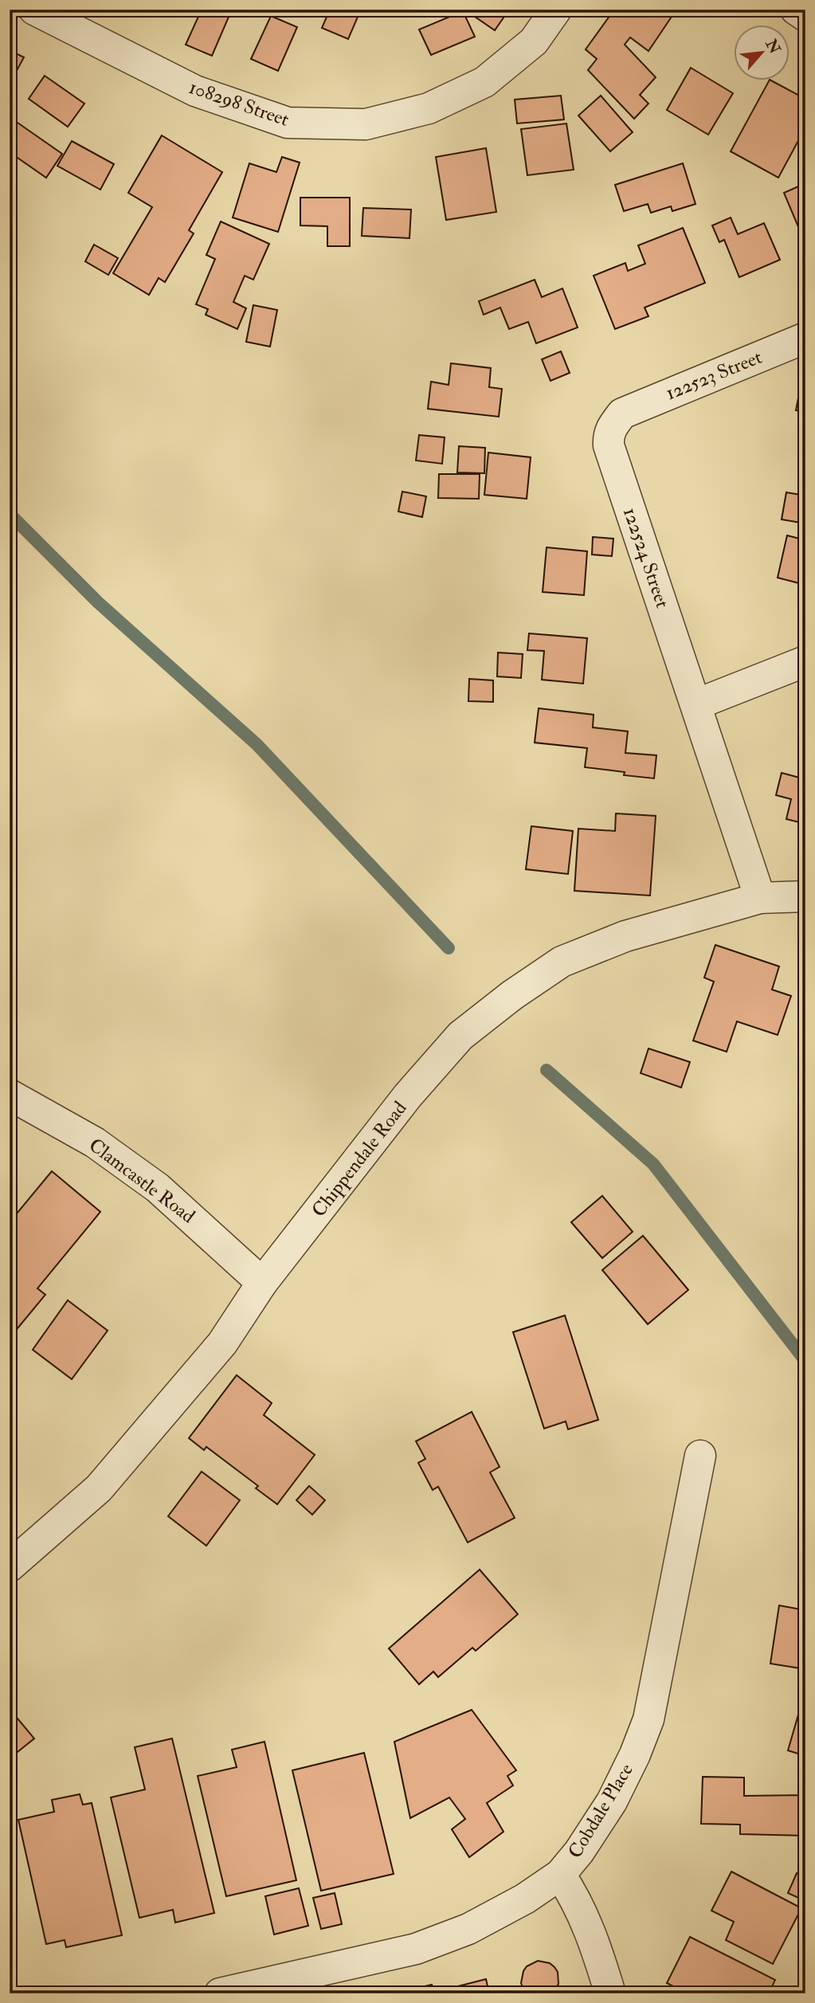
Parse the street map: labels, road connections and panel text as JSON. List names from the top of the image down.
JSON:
{
  "streets": {
    "street": [
      "108298 Street",
      "122523 Street",
      "122524 Street",
      "Chippendale Road",
      "Clamcastle Road",
      "Cobdale Place"
    ]
  },
  "crossings": [
    ["122523 Street", "122524 Street"],
    ["122524 Street", "Chippendale Road"],
    ["Chippendale Road", "Clamcastle Road"]
  ],
  "north": "top right"
}
